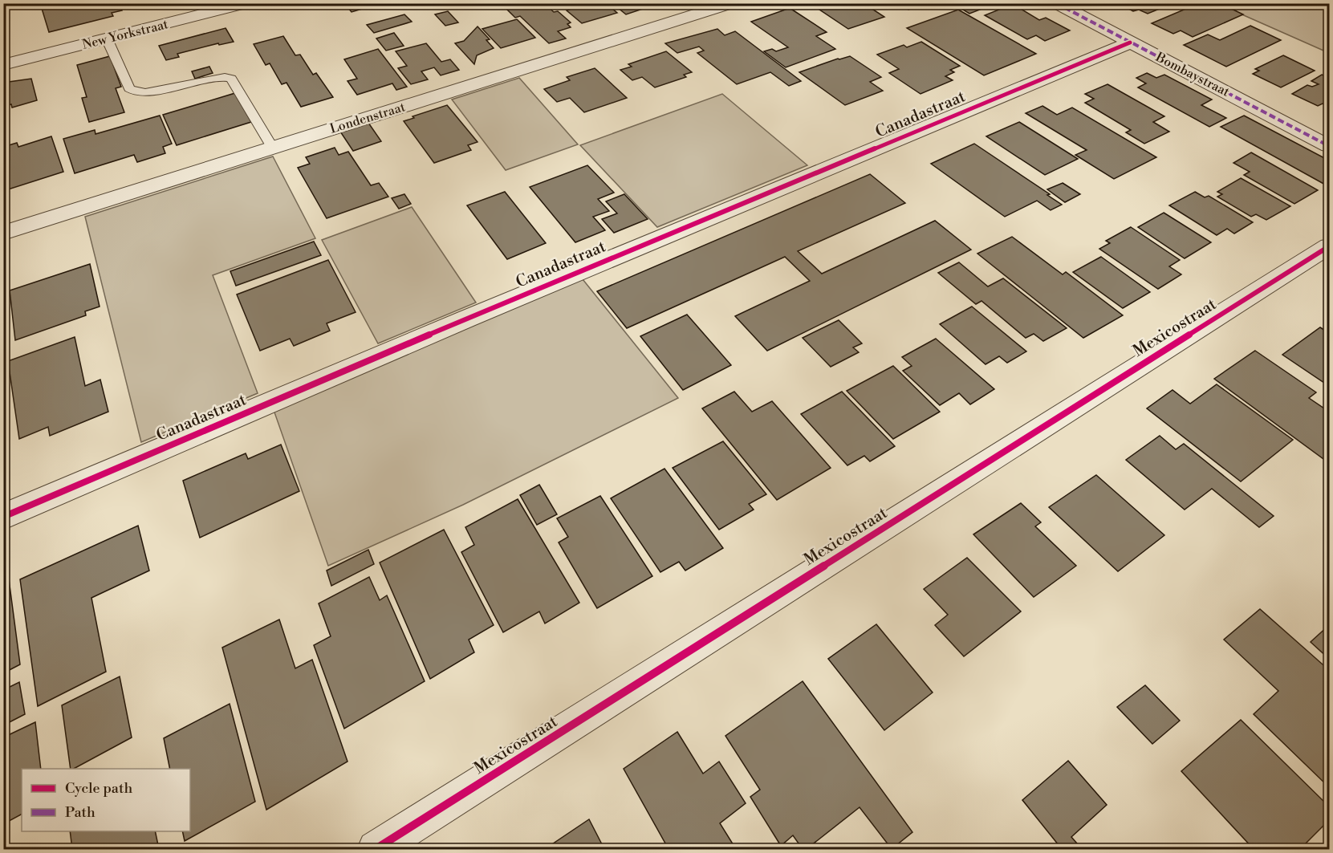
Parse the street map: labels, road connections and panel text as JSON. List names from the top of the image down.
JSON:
{
  "streets": {
    "street": [
      "New Yorkstraat",
      "Bombaystraat",
      "Canadastraat",
      "Londenstraat",
      "Mexicostraat"
    ]
  },
  "crossings": [
    ["Bombaystraat", "Canadastraat"]
  ],
  "legend": ["Cycle path", "Path"]
}
